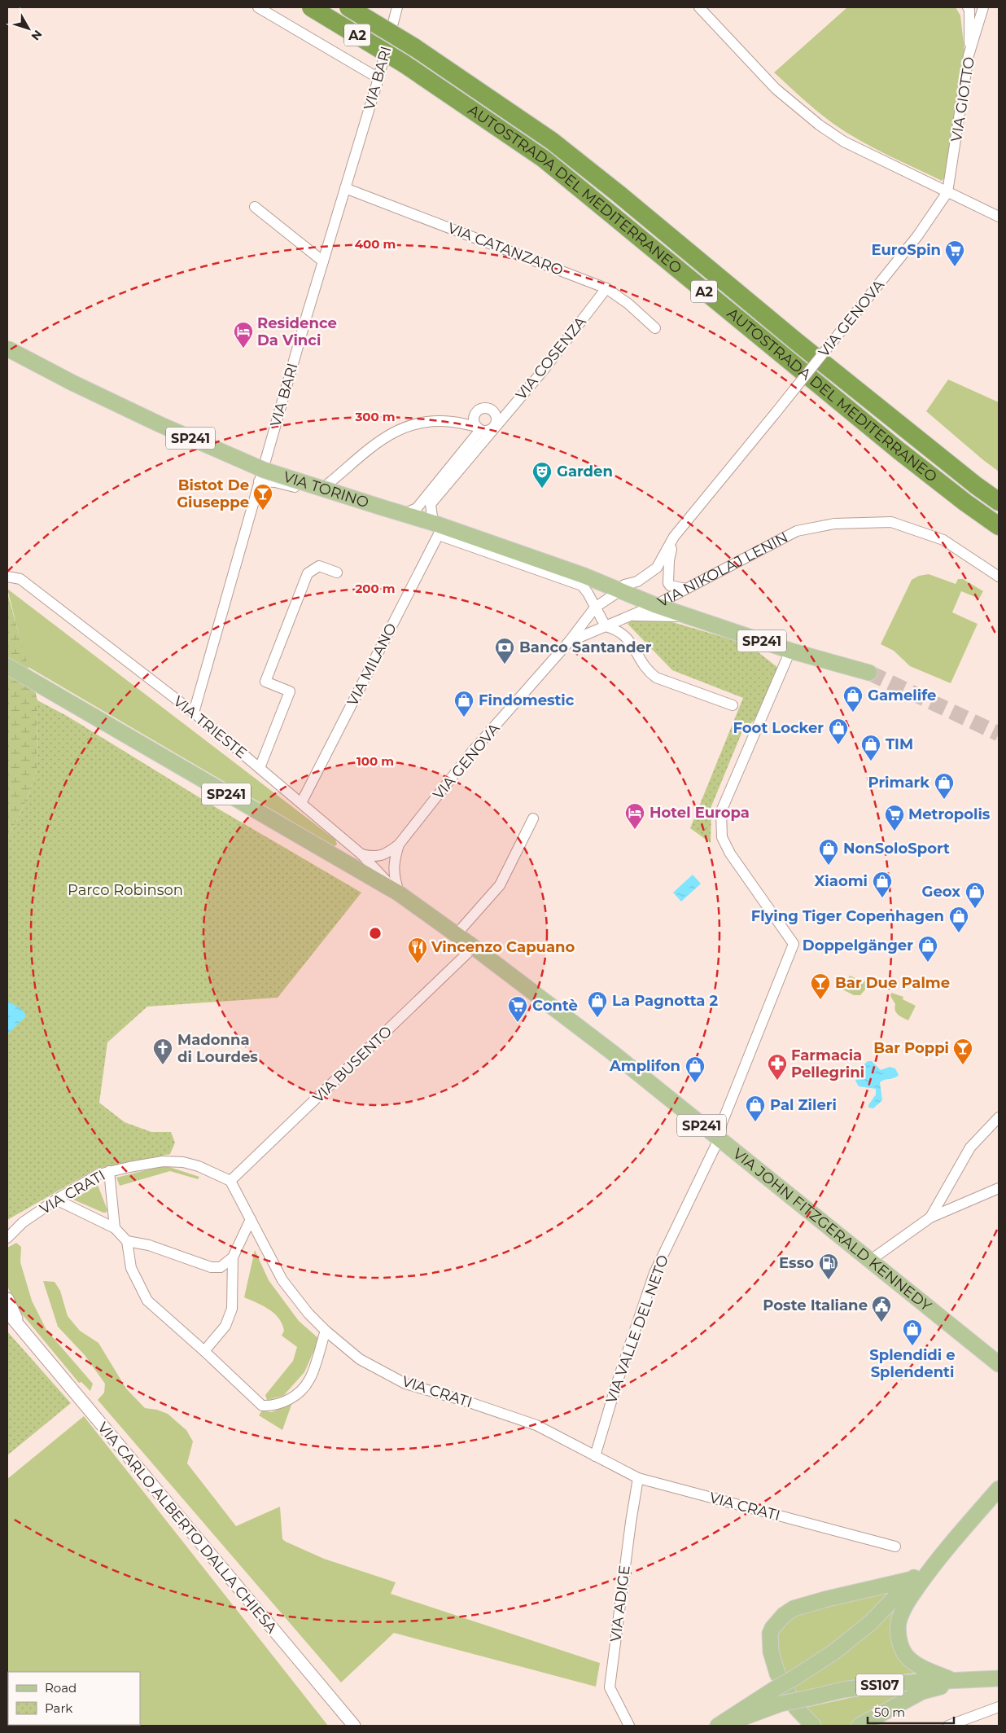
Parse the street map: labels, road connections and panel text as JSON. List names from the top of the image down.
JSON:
{
  "streets": {
    "highway": ["A2", "AUTOSTRADA DEL MEDITERRANEO"],
    "main road": [
      "SP241",
      "VIA TORINO",
      "VIA NIKOLAJ LENIN",
      "VIA JOHN FITZGERALD KENNEDY",
      "SS107"
    ],
    "street": [
      "VIA BARI",
      "VIA GIOTTO",
      "VIA CATANZARO",
      "VIA GENOVA",
      "VIA COSENZA",
      "VIA MILANO",
      "VIA TRIESTE",
      "VIA BUSENTO",
      "VIA CRATI",
      "VIA VALLE DEL NETO",
      "VIA CARLO ALBERTO DALLA CHIESA",
      "VIA ADIGE"
    ]
  },
  "crossings": [
    ["VIA BARI", "VIA CATANZARO"],
    ["VIA BARI", "VIA TRIESTE"],
    ["VIA GIOTTO", "VIA GENOVA"],
    ["VIA CATANZARO", "VIA COSENZA"],
    ["VIA GENOVA", "VIA TORINO"],
    ["VIA GENOVA", "VIA NIKOLAJ LENIN"],
    ["VIA GENOVA", "VIA TRIESTE"],
    ["VIA GENOVA", "VIA JOHN FITZGERALD KENNEDY"],
    ["VIA COSENZA", "VIA TORINO"],
    ["VIA COSENZA", "VIA MILANO"],
    ["VIA TORINO", "VIA NIKOLAJ LENIN"],
    ["VIA TORINO", "VIA MILANO"],
    ["VIA NIKOLAJ LENIN", "VIA VALLE DEL NETO"],
    ["VIA MILANO", "VIA TRIESTE"],
    ["VIA TRIESTE", "VIA JOHN FITZGERALD KENNEDY"],
    ["VIA BUSENTO", "VIA CRATI"],
    ["VIA BUSENTO", "VIA JOHN FITZGERALD KENNEDY"],
    ["VIA CRATI", "VIA VALLE DEL NETO"],
    ["VIA CRATI", "VIA ADIGE"],
    ["VIA JOHN FITZGERALD KENNEDY", "VIA VALLE DEL NETO"]
  ],
  "parks": ["Parco Robinson"],
  "places": {
    "supermarket": ["EuroSpin", "Metropolis", "Contè"],
    "hotel": ["Residence Da Vinci", "Hotel Europa"],
    "theatre": ["Garden"],
    "bar": ["Bistot De Giuseppe", "Bar Due Palme", "Bar Poppi"],
    "bank": ["Banco Santander"],
    "shop": [
      "Gamelife",
      "Findomestic",
      "Foot Locker",
      "TIM",
      "Primark",
      "NonSoloSport",
      "Xiaomi",
      "Geox",
      "Flying Tiger Copenhagen",
      "Doppelgänger",
      "La Pagnotta 2",
      "Amplifon",
      "Pal Zileri",
      "Splendidi e Splendenti"
    ],
    "restaurant": ["Vincenzo Capuano"],
    "church": ["Madonna di Lourdes"],
    "pharmacy": ["Farmacia Pellegrini"],
    "fuel station": ["Esso"],
    "public building": ["Poste Italiane"]
  },
  "legend": ["Road", "Park"],
  "scale_bar": "50 m",
  "north": "bottom right",
  "rings": [
    "400 m",
    "300 m",
    "200 m",
    "100 m"
  ]
}
